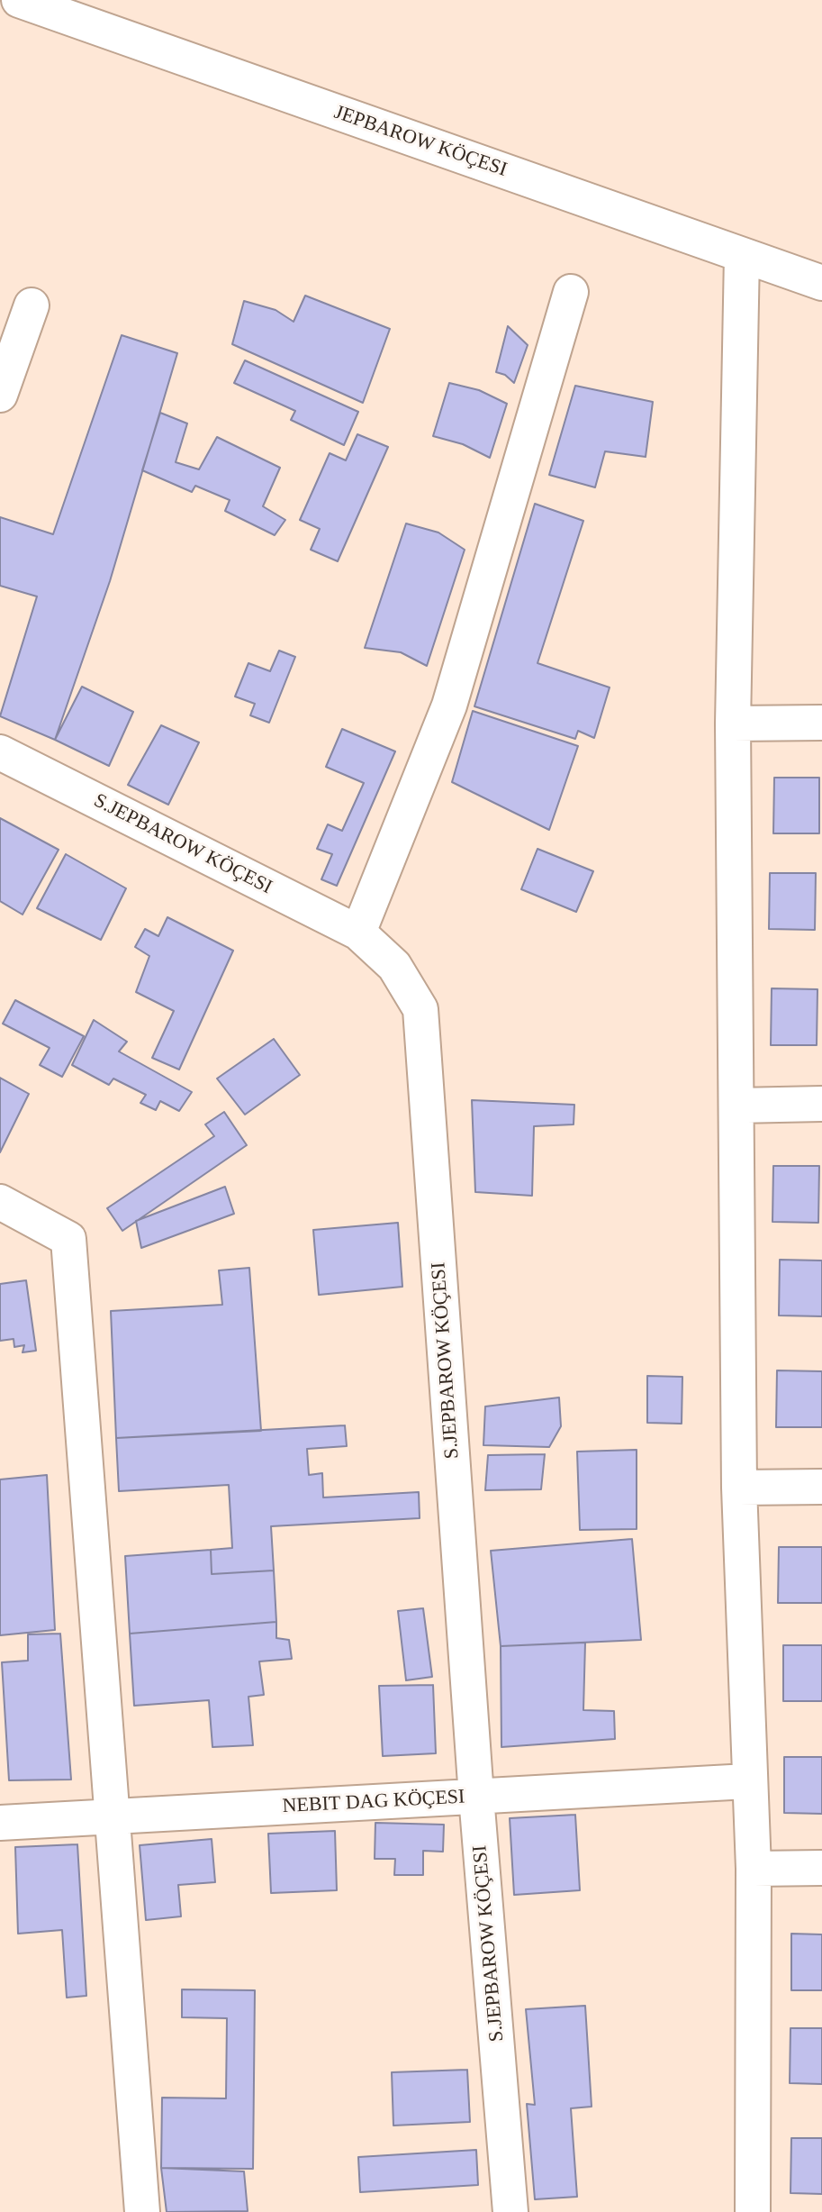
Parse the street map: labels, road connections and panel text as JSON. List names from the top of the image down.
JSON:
{
  "streets": {
    "street": ["JEPBAROW KÖÇESI", "S.JEPBAROW KÖÇESI", "NEBIT DAG KÖÇESI"]
  },
  "crossings": [
    ["S.JEPBAROW KÖÇESI", "NEBIT DAG KÖÇESI"]
  ]
}
